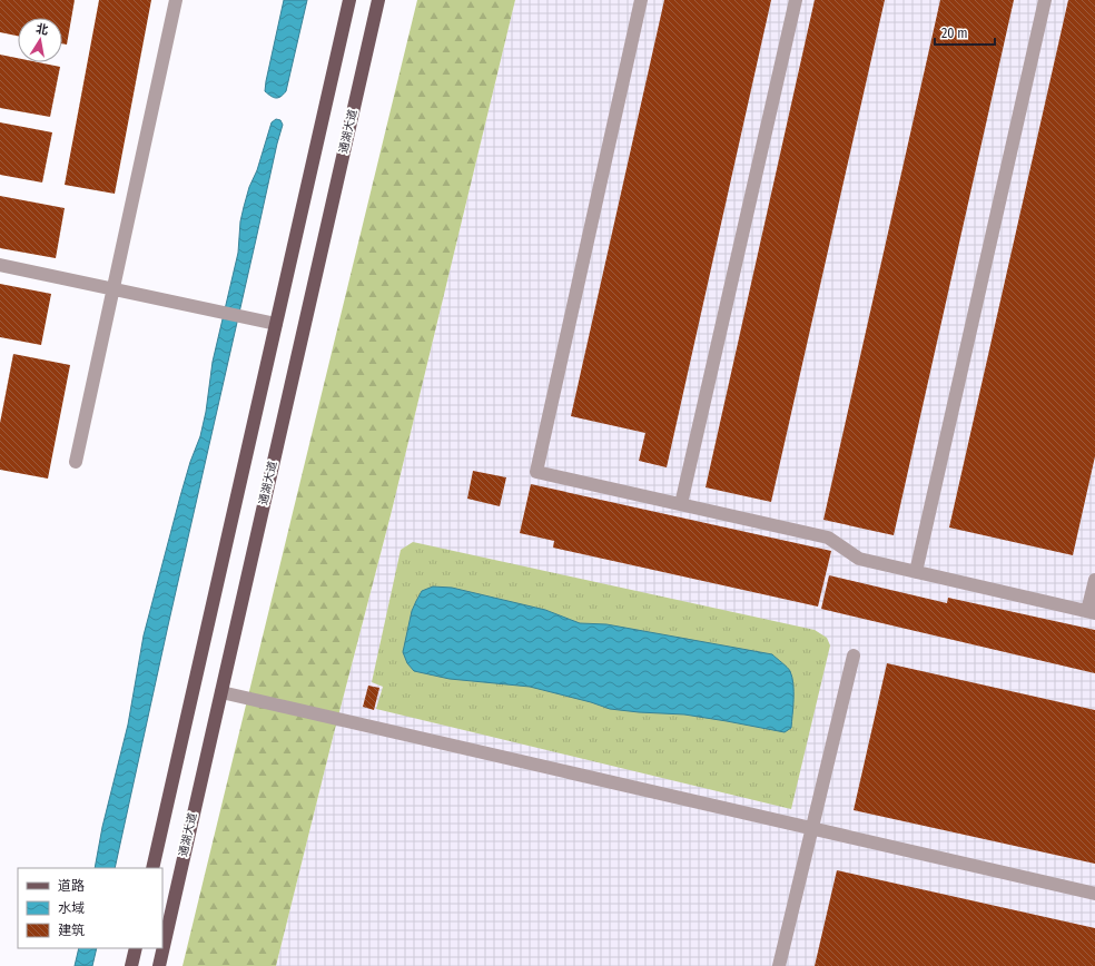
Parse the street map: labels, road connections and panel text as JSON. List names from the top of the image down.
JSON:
{
  "streets": {
    "main road": ["通湖大道"]
  },
  "legend": ["道路", "水域", "建筑"],
  "scale_bar": "20 m",
  "north": "top"
}
